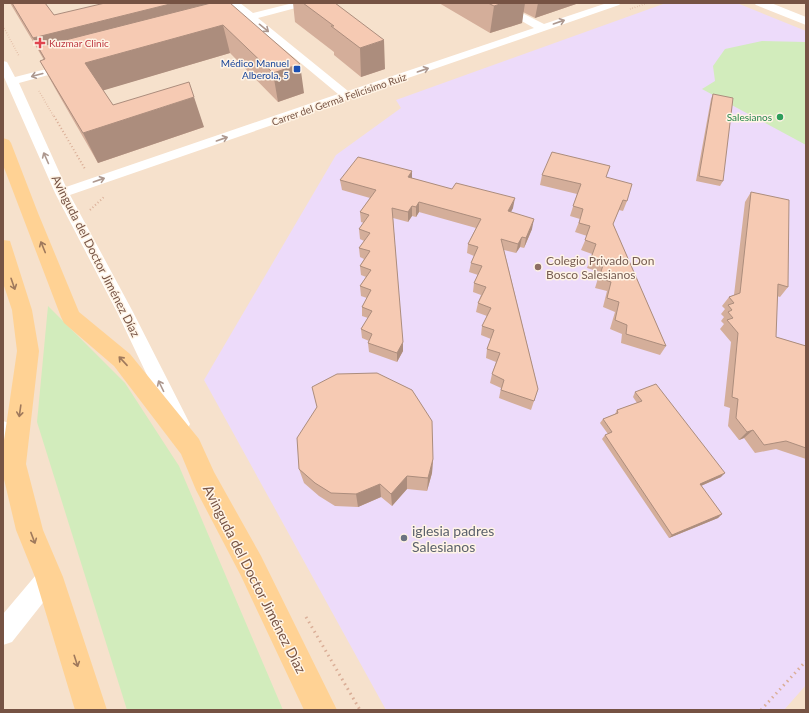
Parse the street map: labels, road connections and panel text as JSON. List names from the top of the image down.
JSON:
{
  "streets": {
    "main road": ["Avinguda del Doctor Jiménez Díaz"],
    "street": ["Carrer del Germà Felicísimo Ruiz"]
  },
  "crossings": [
    ["Carrer del Germà Felicísimo Ruiz", "Avinguda del Doctor Jiménez Díaz"]
  ],
  "one_way": ["Carrer del Germà Felicísimo Ruiz", "Avinguda del Doctor Jiménez Díaz"],
  "places": {
    "health": ["Kuzmar Clinic"],
    "transit": ["Médico Manuel Alberola, 5"],
    "other": ["Salesianos", "Colegio Privado Don Bosco Salesianos", "iglesia padres Salesianos"]
  }
}
